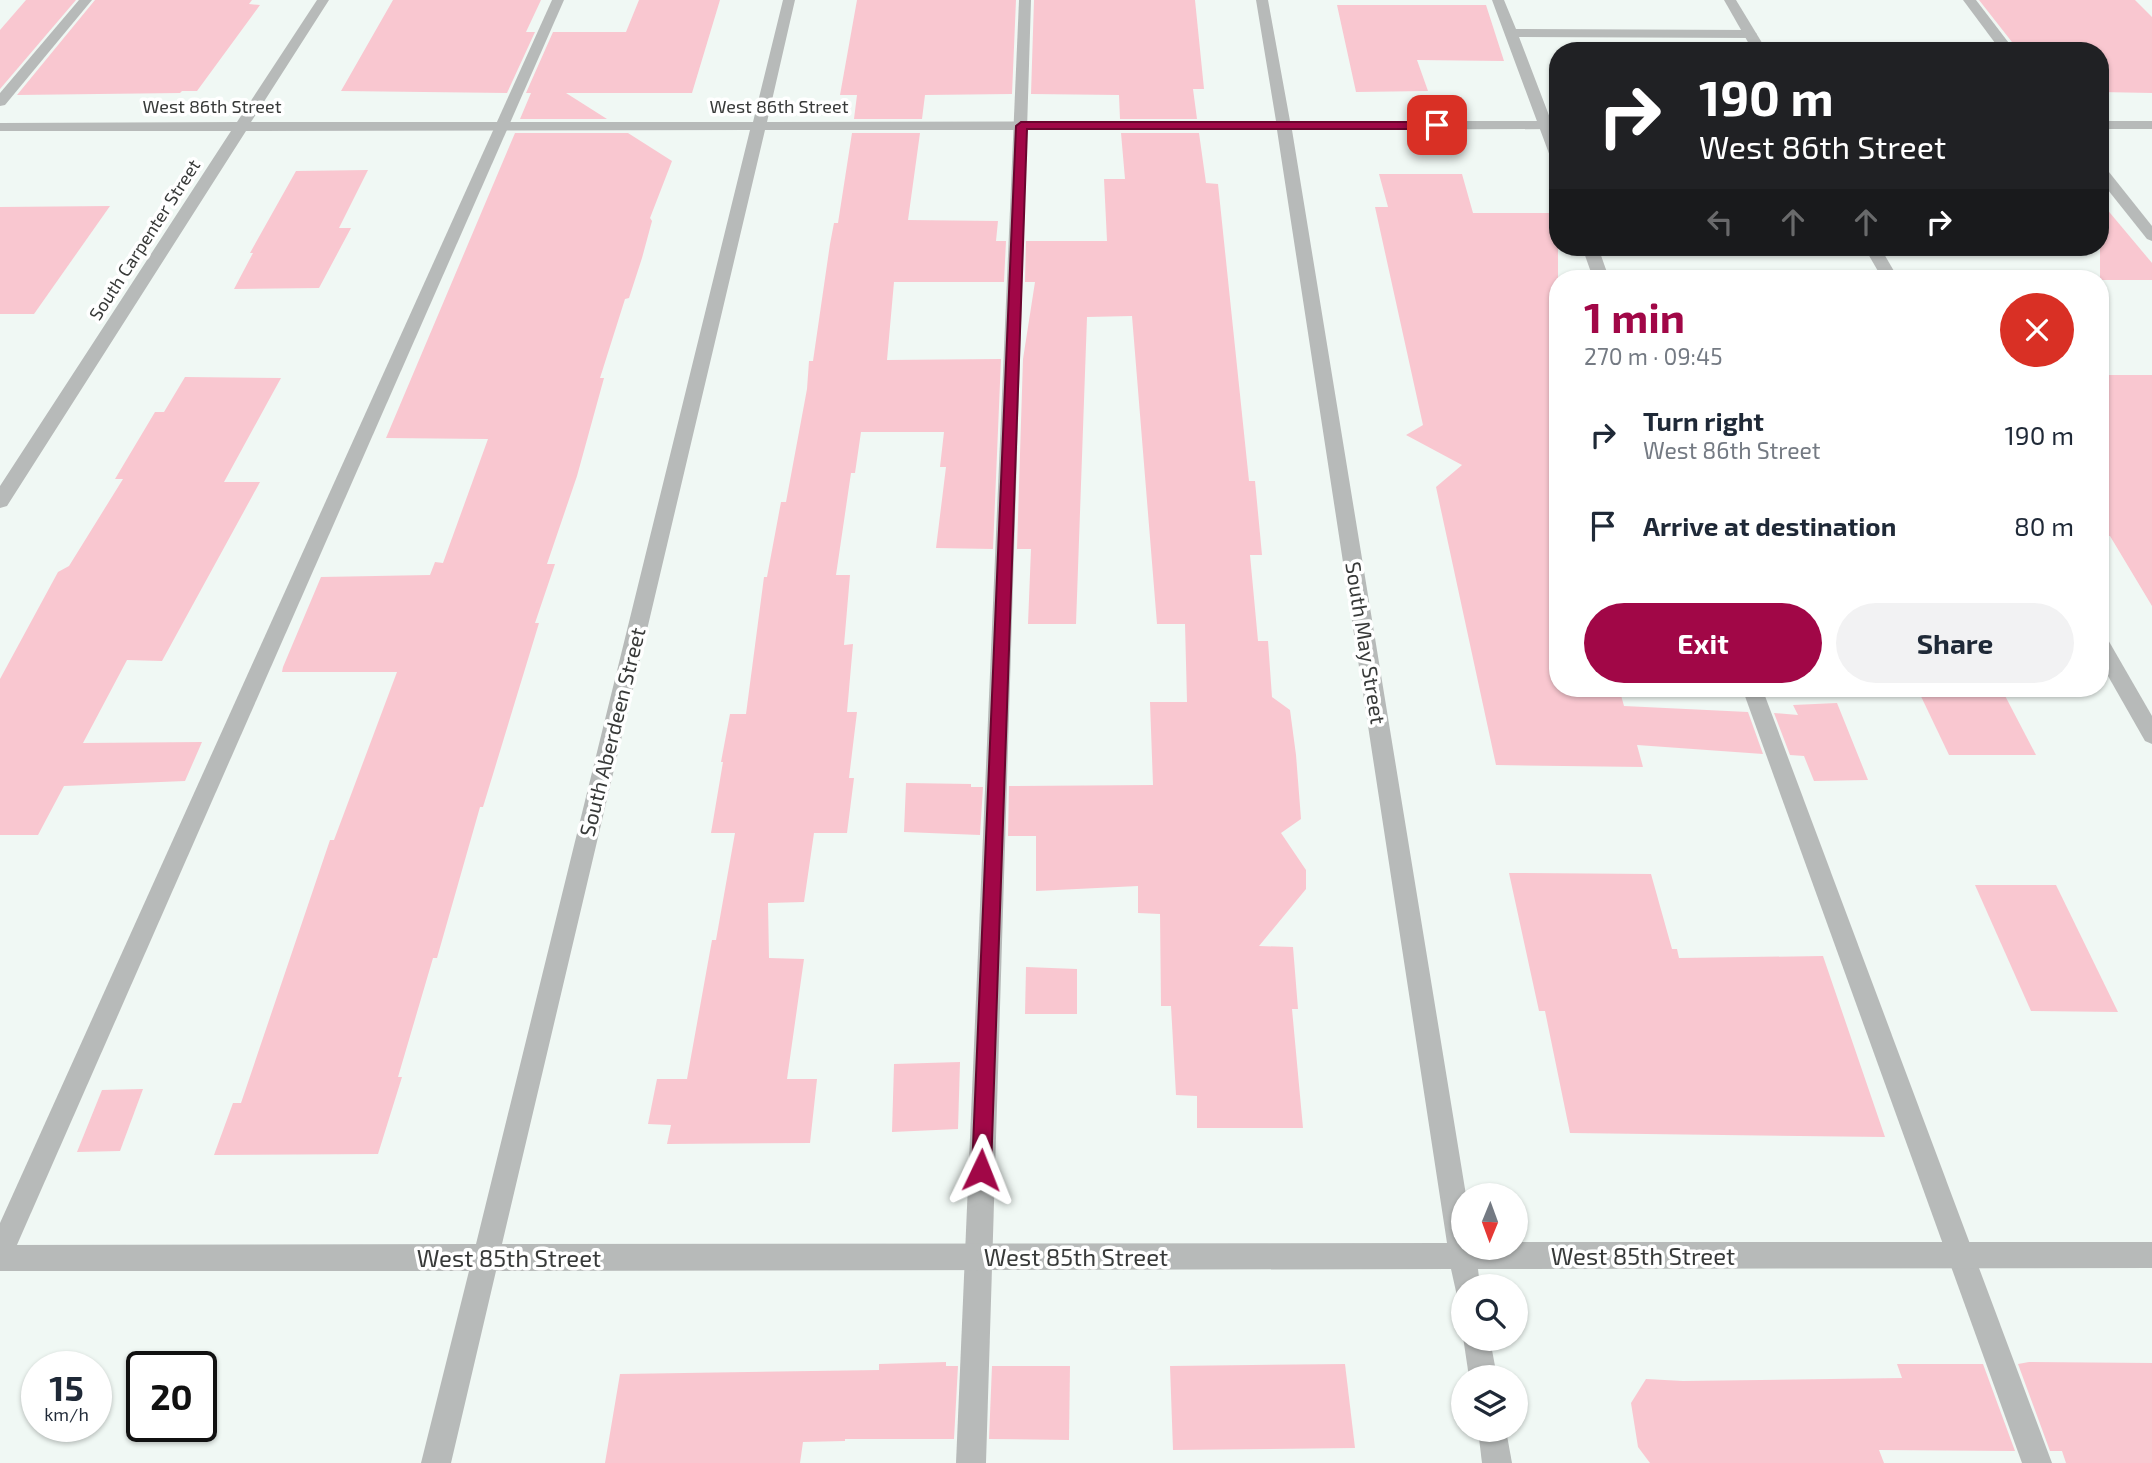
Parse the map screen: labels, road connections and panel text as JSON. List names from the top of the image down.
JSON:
{
  "streets": {
    "street": [
      "West 86th Street",
      "South Carpenter Street",
      "South May Street",
      "South Aberdeen Street",
      "West 85th Street"
    ]
  },
  "crossings": [
    ["West 86th Street", "South Carpenter Street"],
    ["West 86th Street", "South May Street"],
    ["West 86th Street", "South Aberdeen Street"],
    ["South Aberdeen Street", "West 85th Street"]
  ],
  "north": "bottom",
  "page": {
    "turn": ["190 m", "West 86th Street"],
    "heading": ["1 min", "270 m · 09:45"],
    "list": [
      {
        "name": "Turn right",
        "note": "West 86th Street",
        "value": "190 m"
      },
      {
        "name": "Arrive at destination",
        "value": "80 m"
      }
    ],
    "buttons": ["Exit", "Share"],
    "speed": "15 km/h",
    "limit": "20"
  }
}
